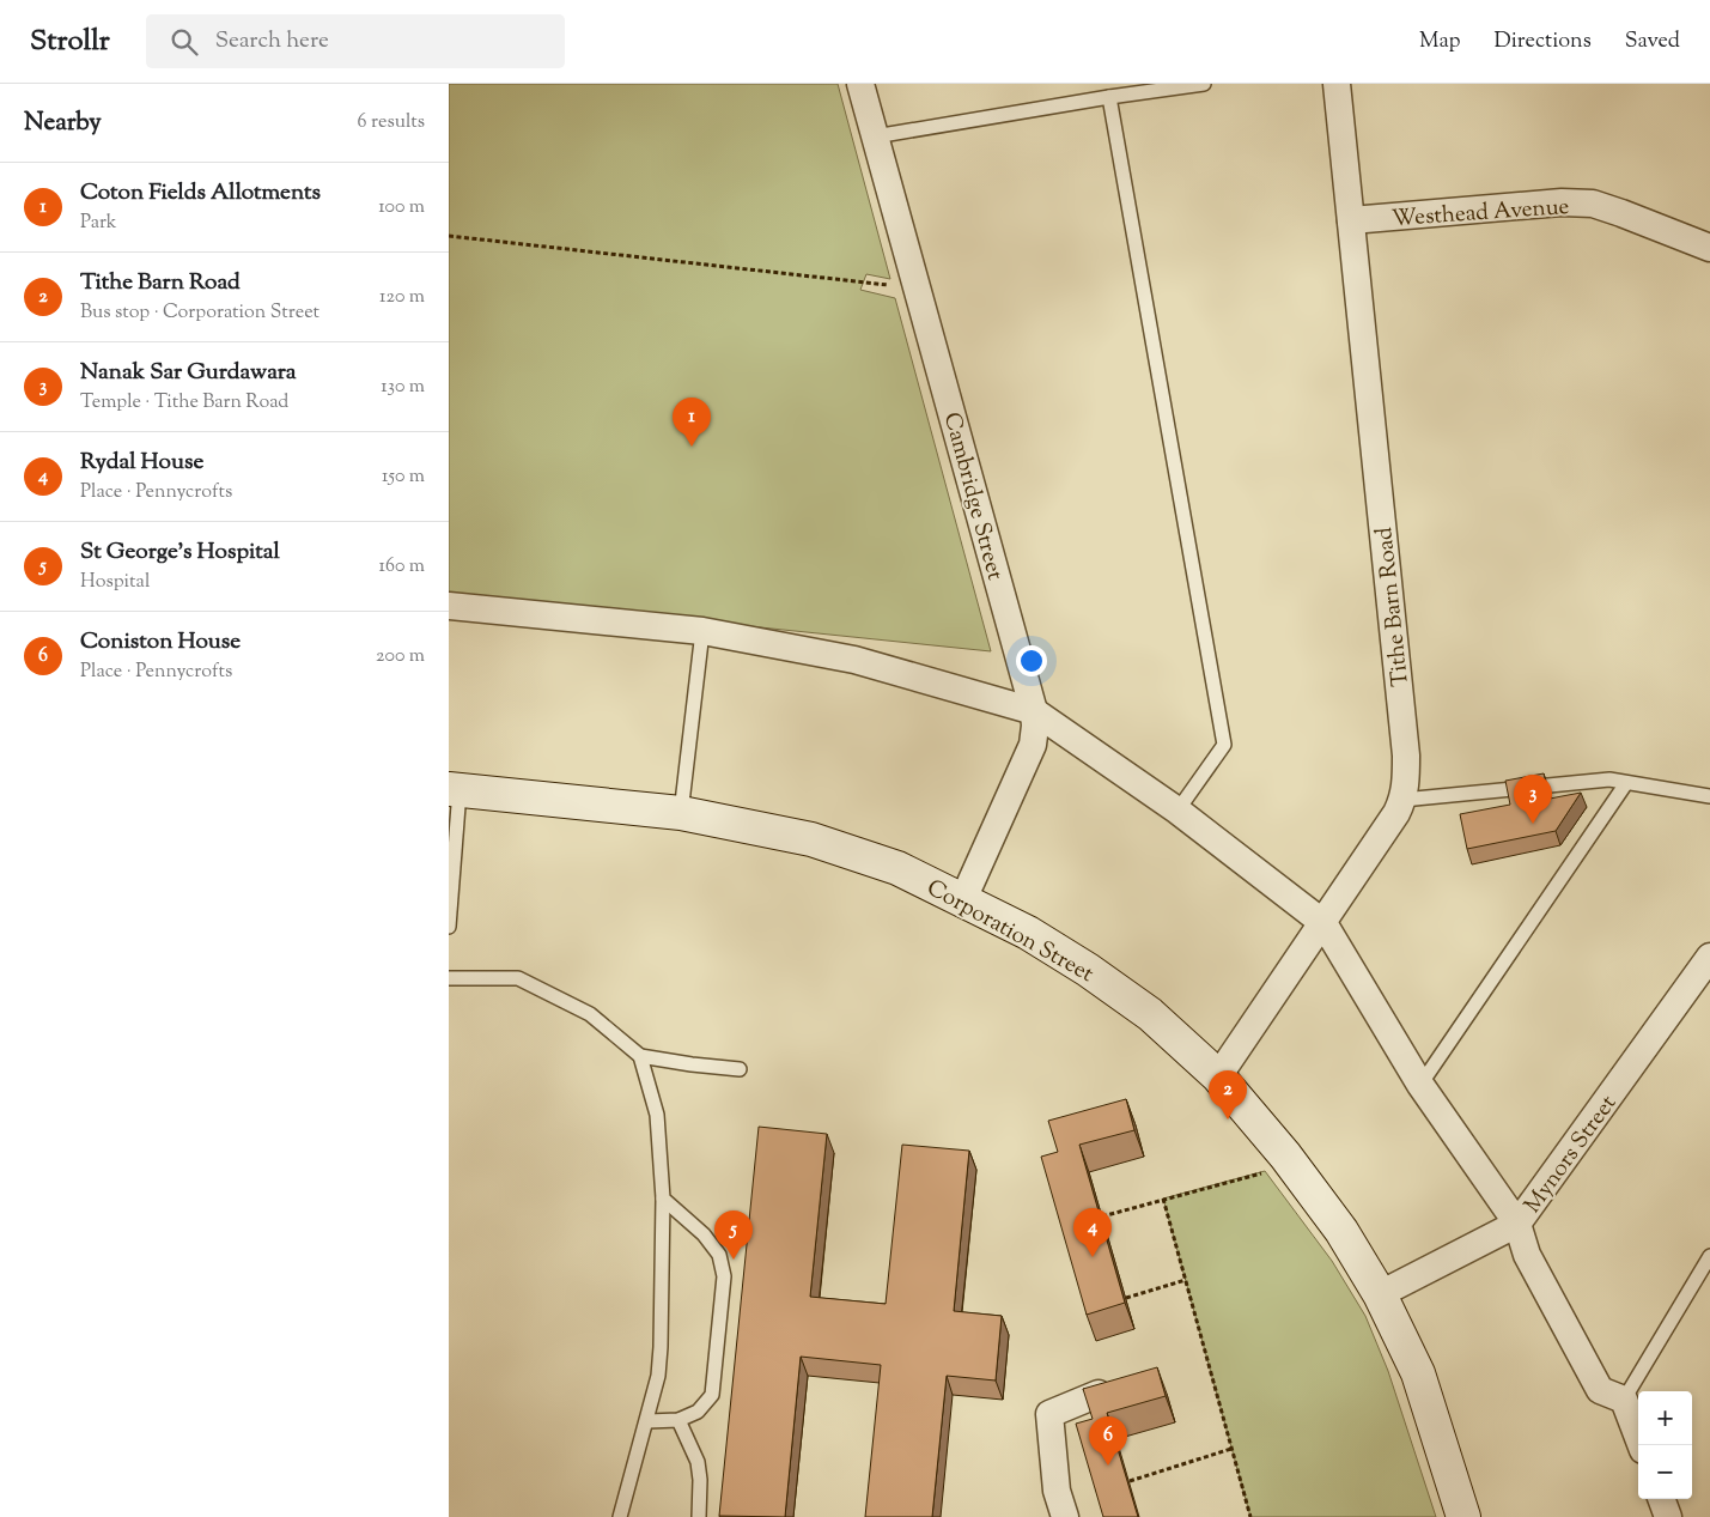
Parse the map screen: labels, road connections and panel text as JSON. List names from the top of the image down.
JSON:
{
  "streets": {
    "street": [
      "Westhead Avenue",
      "Cambridge Street",
      "Tithe Barn Road",
      "Corporation Street",
      "Mynors Street"
    ]
  },
  "crossings": [
    ["Westhead Avenue", "Tithe Barn Road"],
    ["Cambridge Street", "Corporation Street"],
    ["Tithe Barn Road", "Corporation Street"],
    ["Corporation Street", "Mynors Street"]
  ],
  "page": {
    "header": "Strollr",
    "search": "Search here",
    "nav": ["Map", "Directions", "Saved"],
    "heading": ["Nearby", "6 results"],
    "list": [
      {
        "mark": "1",
        "name": "Coton Fields Allotments",
        "note": "Park",
        "value": "100 m"
      },
      {
        "mark": "2",
        "name": "Tithe Barn Road",
        "note": "Bus stop · Corporation Street",
        "value": "120 m"
      },
      {
        "mark": "3",
        "name": "Nanak Sar Gurdawara",
        "note": "Temple · Tithe Barn Road",
        "value": "130 m"
      },
      {
        "mark": "4",
        "name": "Rydal House",
        "note": "Place · Pennycrofts",
        "value": "150 m"
      },
      {
        "mark": "5",
        "name": "St George's Hospital",
        "note": "Hospital",
        "value": "160 m"
      },
      {
        "mark": "6",
        "name": "Coniston House",
        "note": "Place · Pennycrofts",
        "value": "200 m"
      }
    ],
    "pins": [
      "1",
      "3",
      "2",
      "4",
      "5",
      "6"
    ],
    "map_buttons": ["+", "−"]
  }
}
